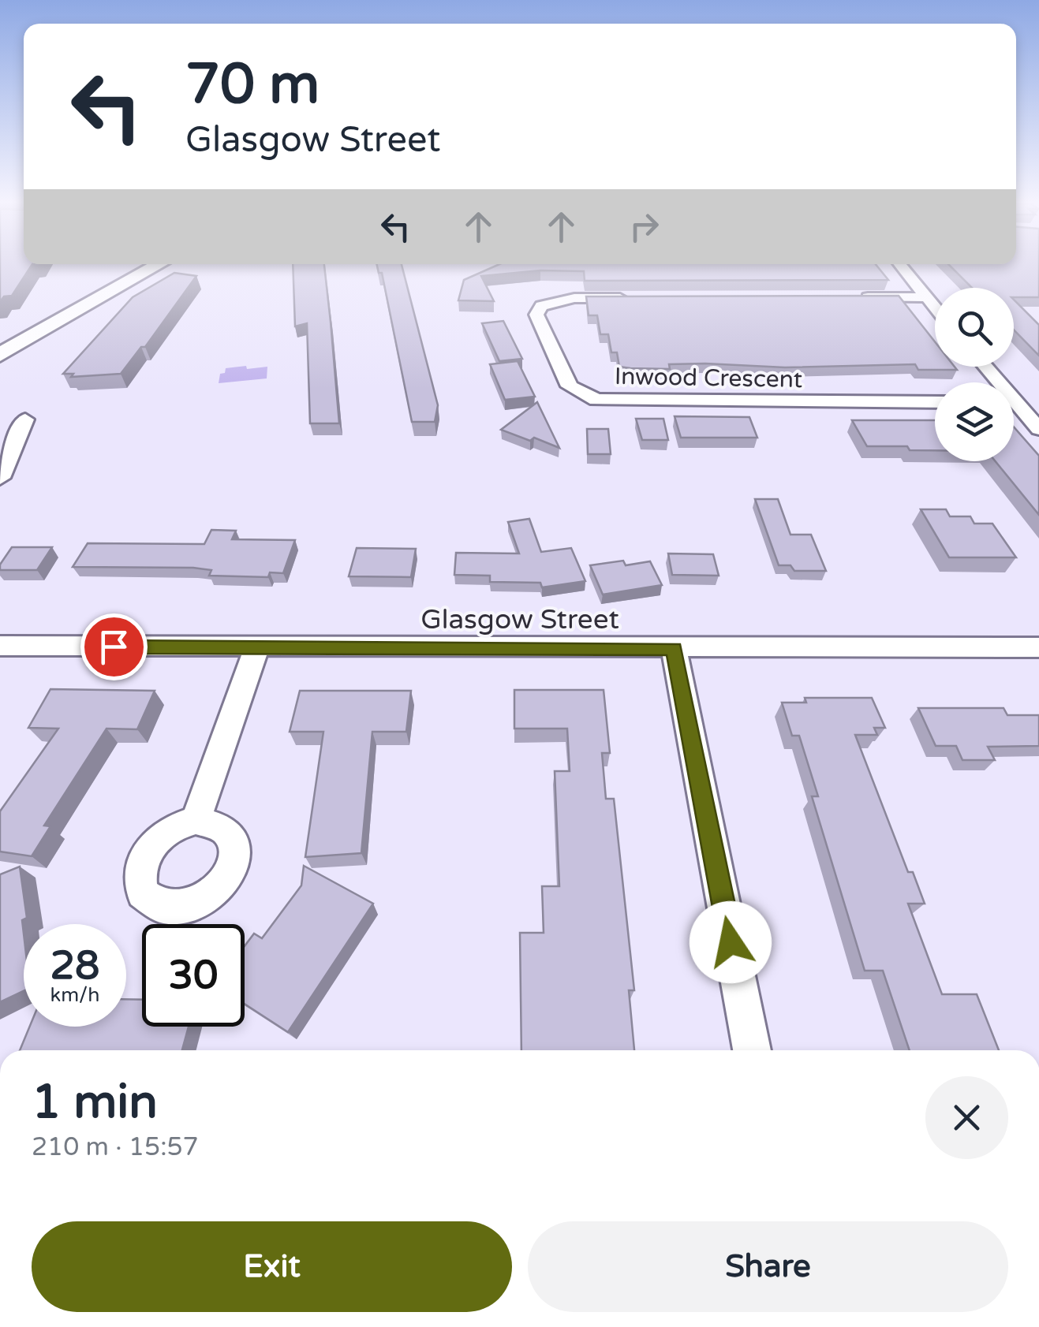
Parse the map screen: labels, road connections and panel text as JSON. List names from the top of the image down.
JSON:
{
  "streets": {
    "street": ["Inwood Crescent", "Glasgow Street"]
  },
  "page": {
    "turn": ["70 m", "Glasgow Street"],
    "speed": "28 km/h",
    "limit": "30",
    "heading": ["1 min", "210 m · 15:57"],
    "buttons": ["Exit", "Share"]
  }
}
